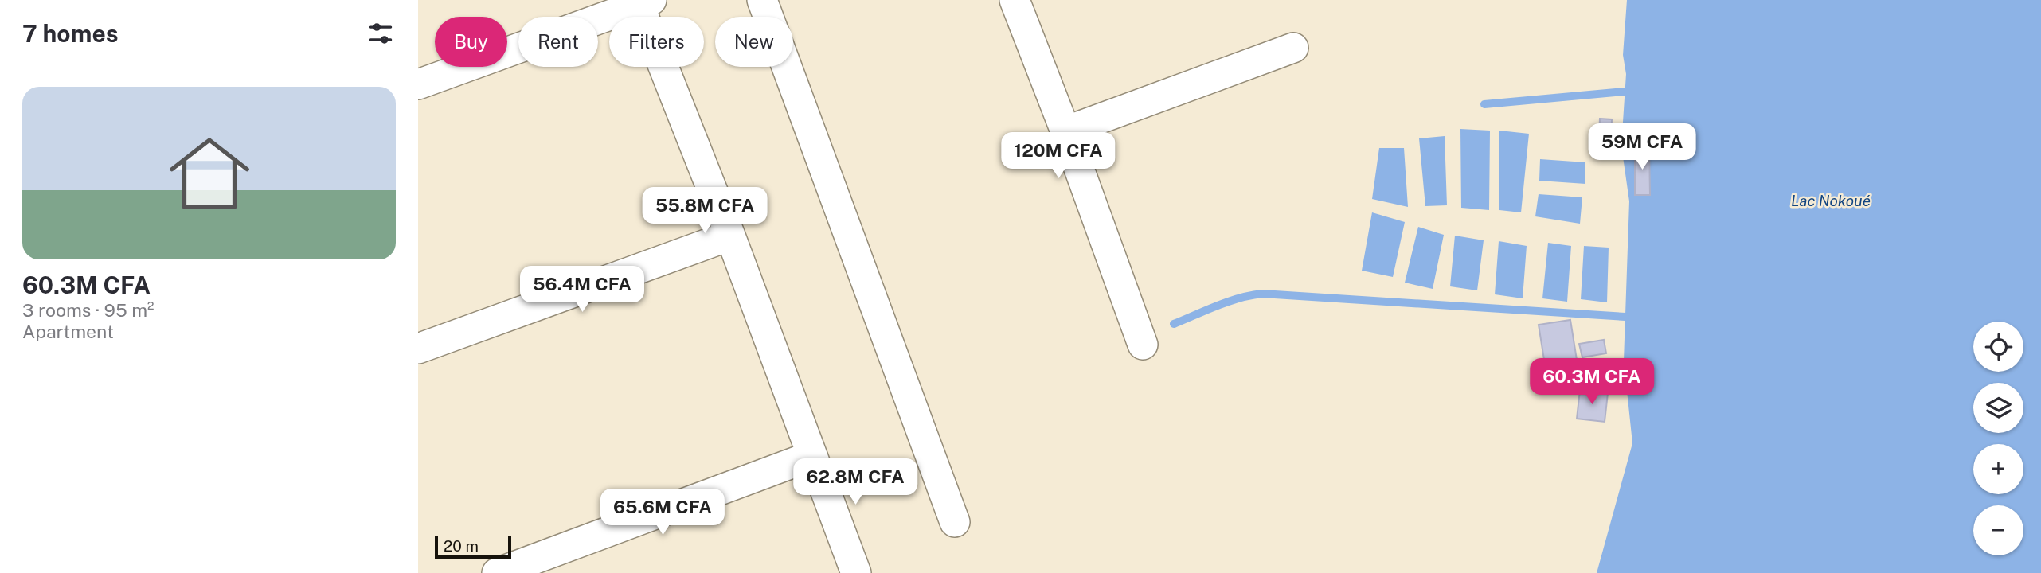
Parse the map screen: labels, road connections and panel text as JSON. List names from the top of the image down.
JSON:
{
  "water": ["Lac Nokoué"],
  "scale_bar": "20 m",
  "page": {
    "heading": "7 homes",
    "chip": [
      "Buy",
      "Rent",
      "Filters",
      "New"
    ],
    "list": [
      {
        "name": "60.3M CFA",
        "note": "3 rooms · 95 m² · Apartment"
      }
    ],
    "price": [
      "59M CFA",
      "120M CFA",
      "55.8M CFA",
      "56.4M CFA",
      "60.3M CFA",
      "62.8M CFA",
      "65.6M CFA"
    ],
    "map_buttons": ["+", "−"],
    "scale": "20 m"
  }
}
